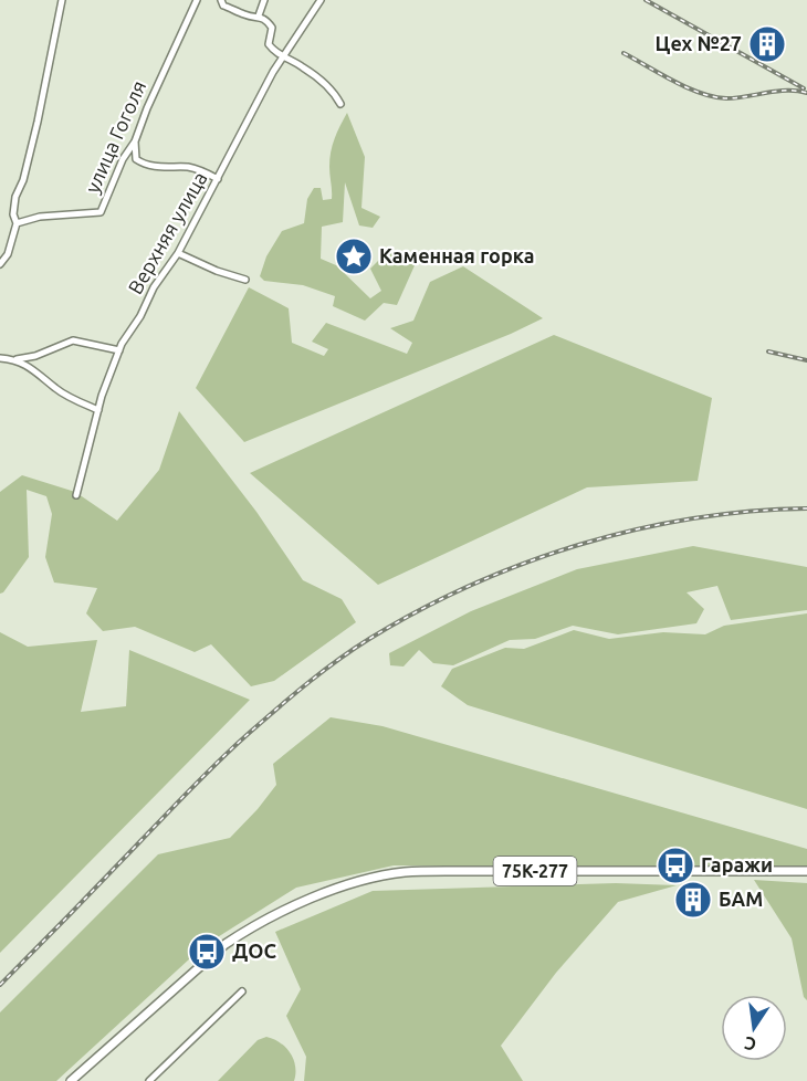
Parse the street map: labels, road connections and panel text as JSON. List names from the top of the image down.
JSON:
{
  "streets": {
    "main road": ["75К-277"],
    "street": ["улица Гоголя", "Верхняя улица"]
  },
  "places": {
    "building": ["Цех №27", "БАМ"],
    "place": ["Каменная горка"],
    "bus stop": ["Гаражи", "ДОС"]
  },
  "north": "bottom"
}
